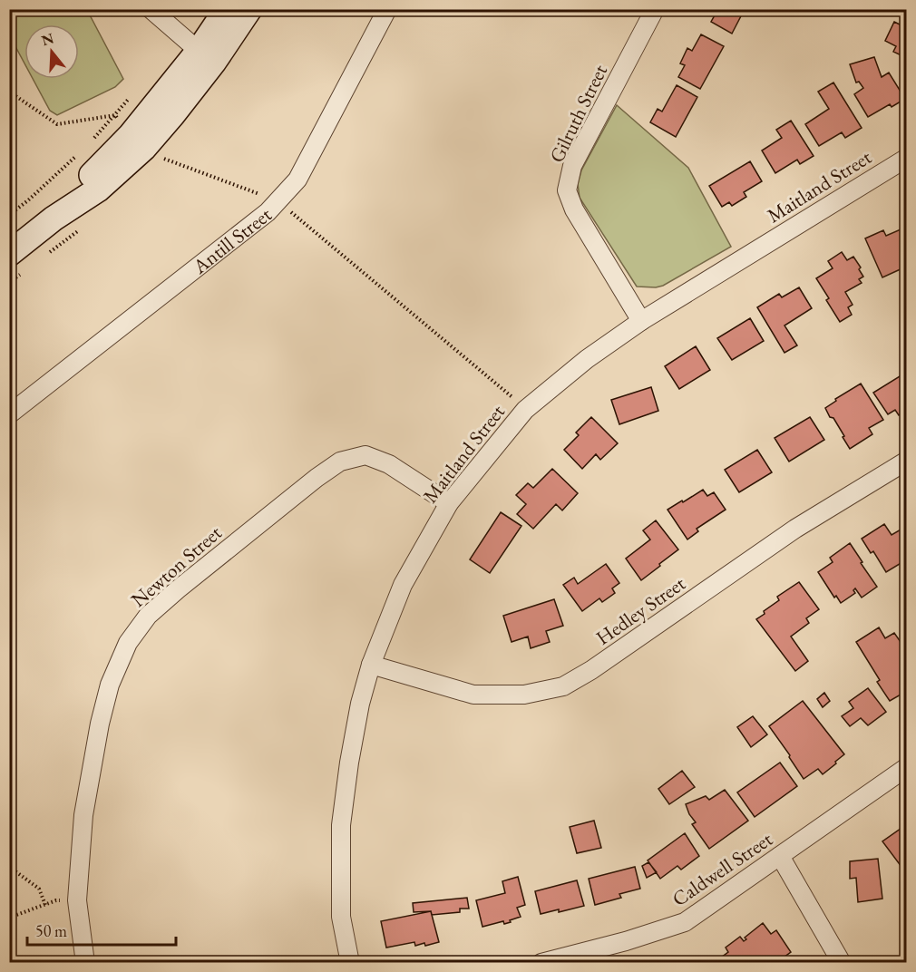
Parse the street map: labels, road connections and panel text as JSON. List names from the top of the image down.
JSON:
{
  "streets": {
    "street": [
      "Gilruth Street",
      "Maitland Street",
      "Antill Street",
      "Newton Street",
      "Hedley Street",
      "Caldwell Street"
    ]
  },
  "crossings": [
    ["Gilruth Street", "Maitland Street"],
    ["Maitland Street", "Newton Street"],
    ["Maitland Street", "Hedley Street"]
  ],
  "scale_bar": "50 m",
  "north": "top"
}
